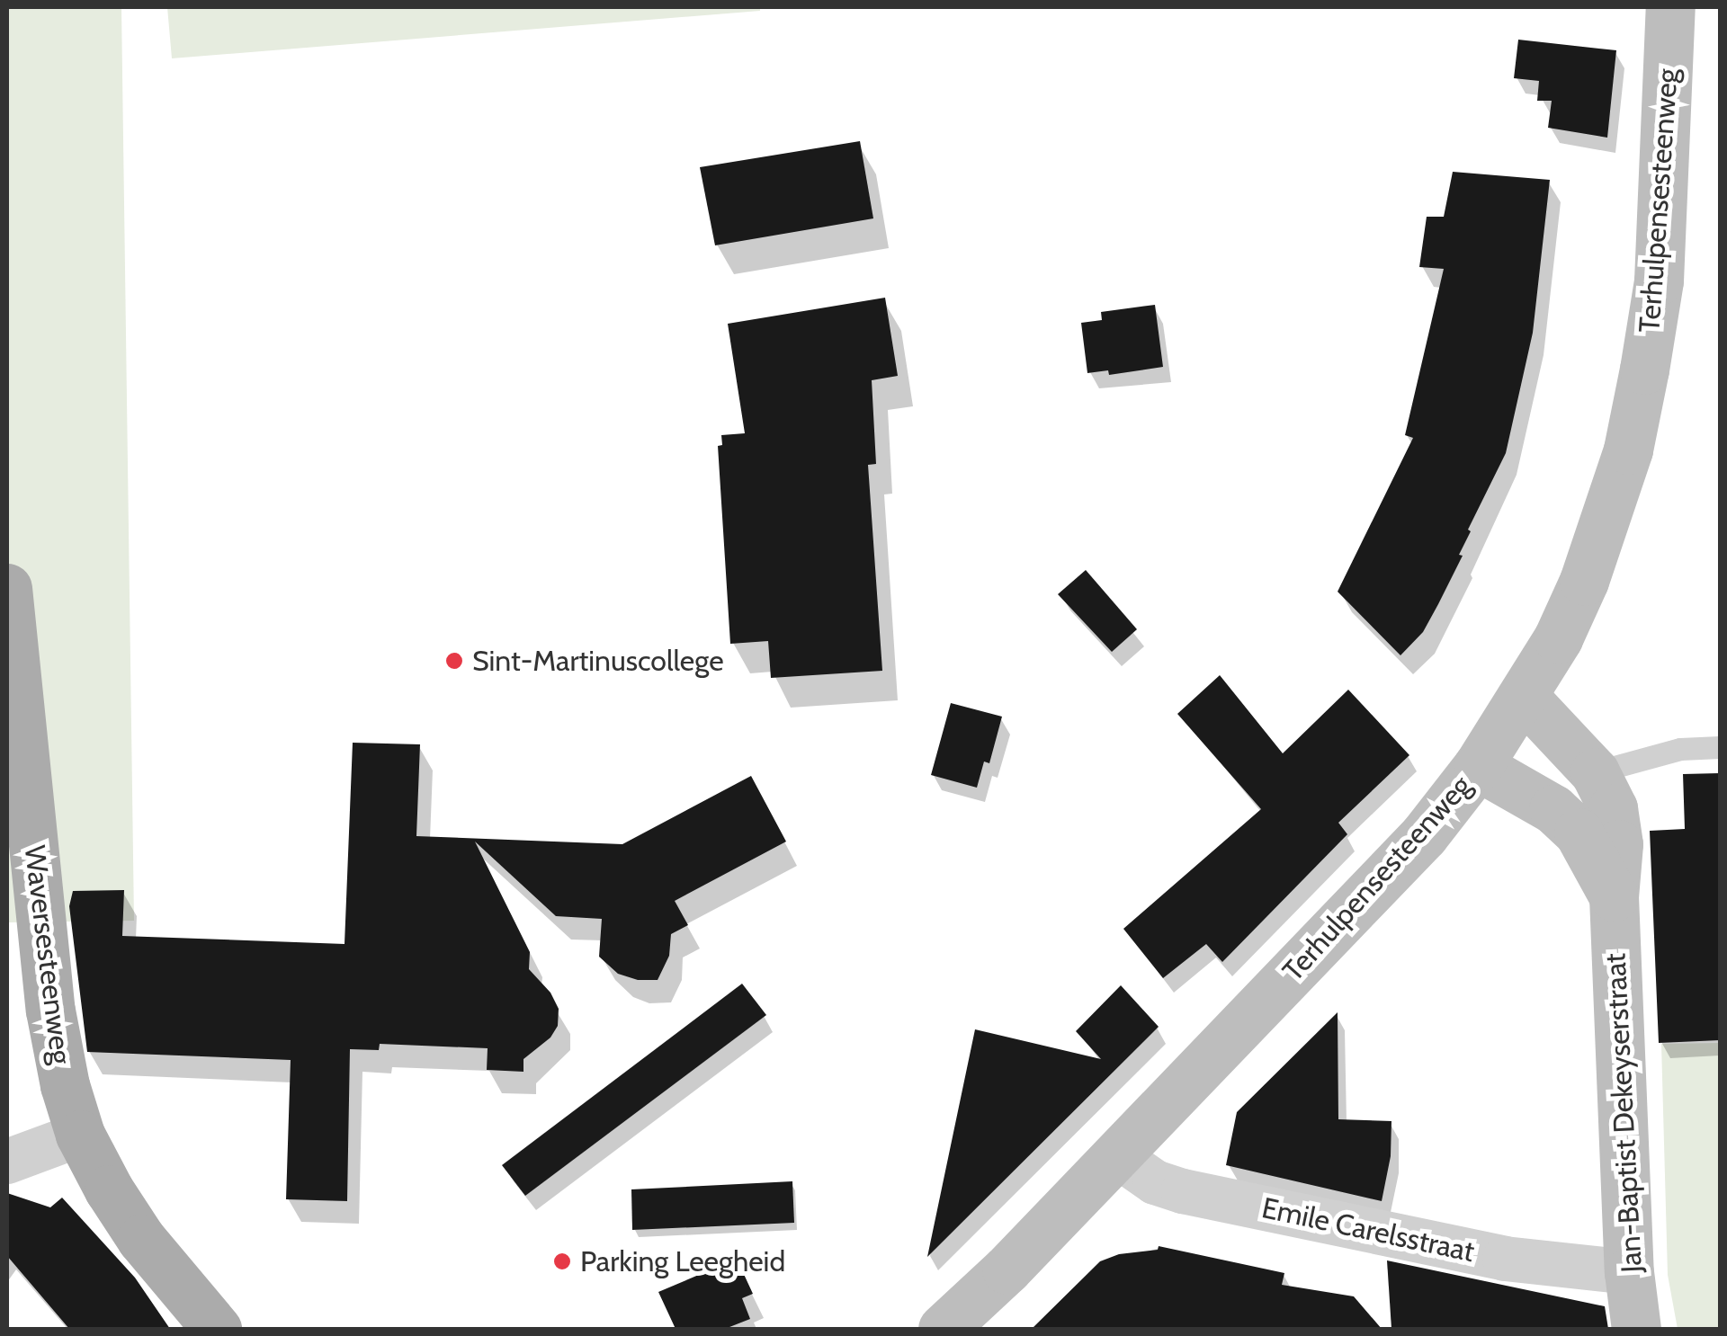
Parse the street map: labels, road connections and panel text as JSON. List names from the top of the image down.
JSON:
{
  "streets": {
    "main road": ["Terhulpensesteenweg", "Waversesteenweg", "Jan-Baptist Dekeyserstraat"],
    "street": ["Emile Carelsstraat"]
  },
  "crossings": [
    ["Terhulpensesteenweg", "Jan-Baptist Dekeyserstraat"],
    ["Terhulpensesteenweg", "Emile Carelsstraat"],
    ["Jan-Baptist Dekeyserstraat", "Emile Carelsstraat"]
  ],
  "places": ["Sint-Martinuscollege", "Parking Leegheid"]
}
